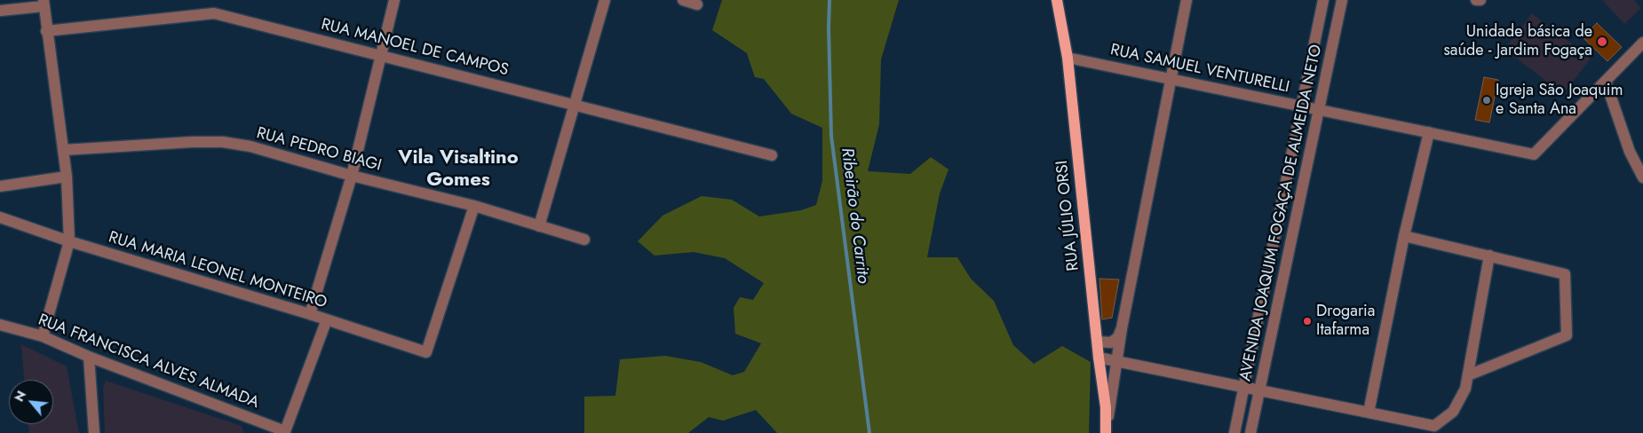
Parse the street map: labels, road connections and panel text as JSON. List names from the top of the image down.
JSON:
{
  "streets": {
    "main road": ["RUA JÚLIO ORSI"],
    "street": [
      "RUA MANOEL DE CAMPOS",
      "RUA SAMUEL VENTURELLI",
      "RUA PEDRO BIAGI",
      "AVENIDA JOAQUIM FOGAÇA DE ALMEIDA NETO",
      "RUA MARIA LEONEL MONTEIRO",
      "RUA FRANCISCA ALVES ALMADA"
    ]
  },
  "crossings": [
    ["RUA SAMUEL VENTURELLI", "AVENIDA JOAQUIM FOGAÇA DE ALMEIDA NETO"],
    ["RUA SAMUEL VENTURELLI", "RUA JÚLIO ORSI"],
    ["RUA PEDRO BIAGI", "RUA MARIA LEONEL MONTEIRO"],
    ["RUA MARIA LEONEL MONTEIRO", "RUA FRANCISCA ALVES ALMADA"]
  ],
  "districts": ["Vila Visaltino Gomes"],
  "water": ["Ribeirão do Carrito"],
  "places": ["Unidade básica de saúde - Jardim Fogaça", "Igreja São Joaquim e Santa Ana", "Drogaria Itafarma"],
  "north": "top left"
}
